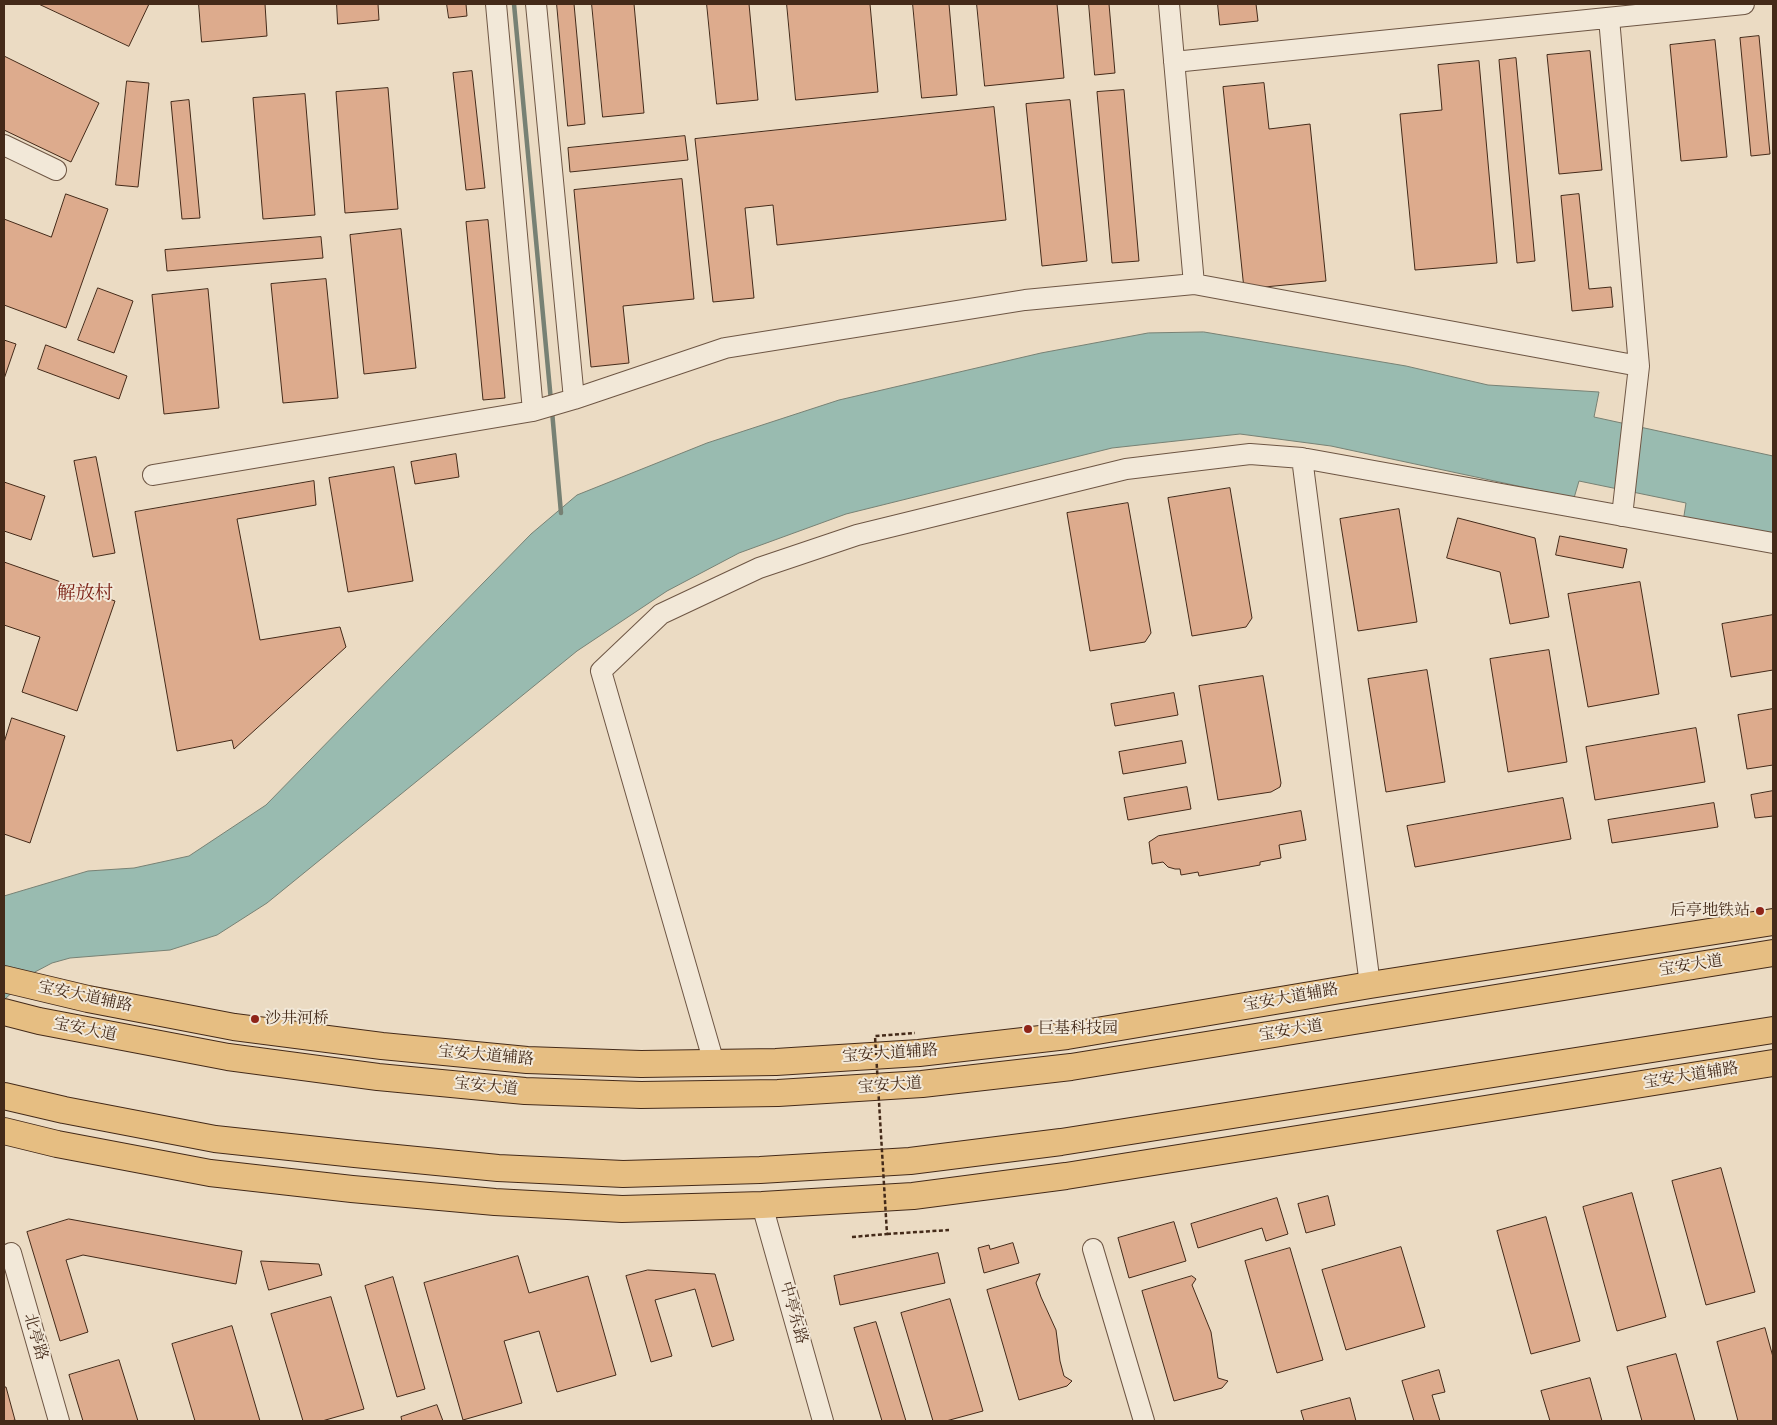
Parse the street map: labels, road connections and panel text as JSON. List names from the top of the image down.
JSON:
{
  "streets": {
    "main road": ["宝安大道", "宝安大道辅路"],
    "street": ["中亭东路", "北亭路"]
  },
  "crossings": [
    ["宝安大道辅路", "中亭东路"]
  ],
  "districts": ["解放村"],
  "places": ["后亭地铁站", "沙井河桥", "巨基科技园"]
}
